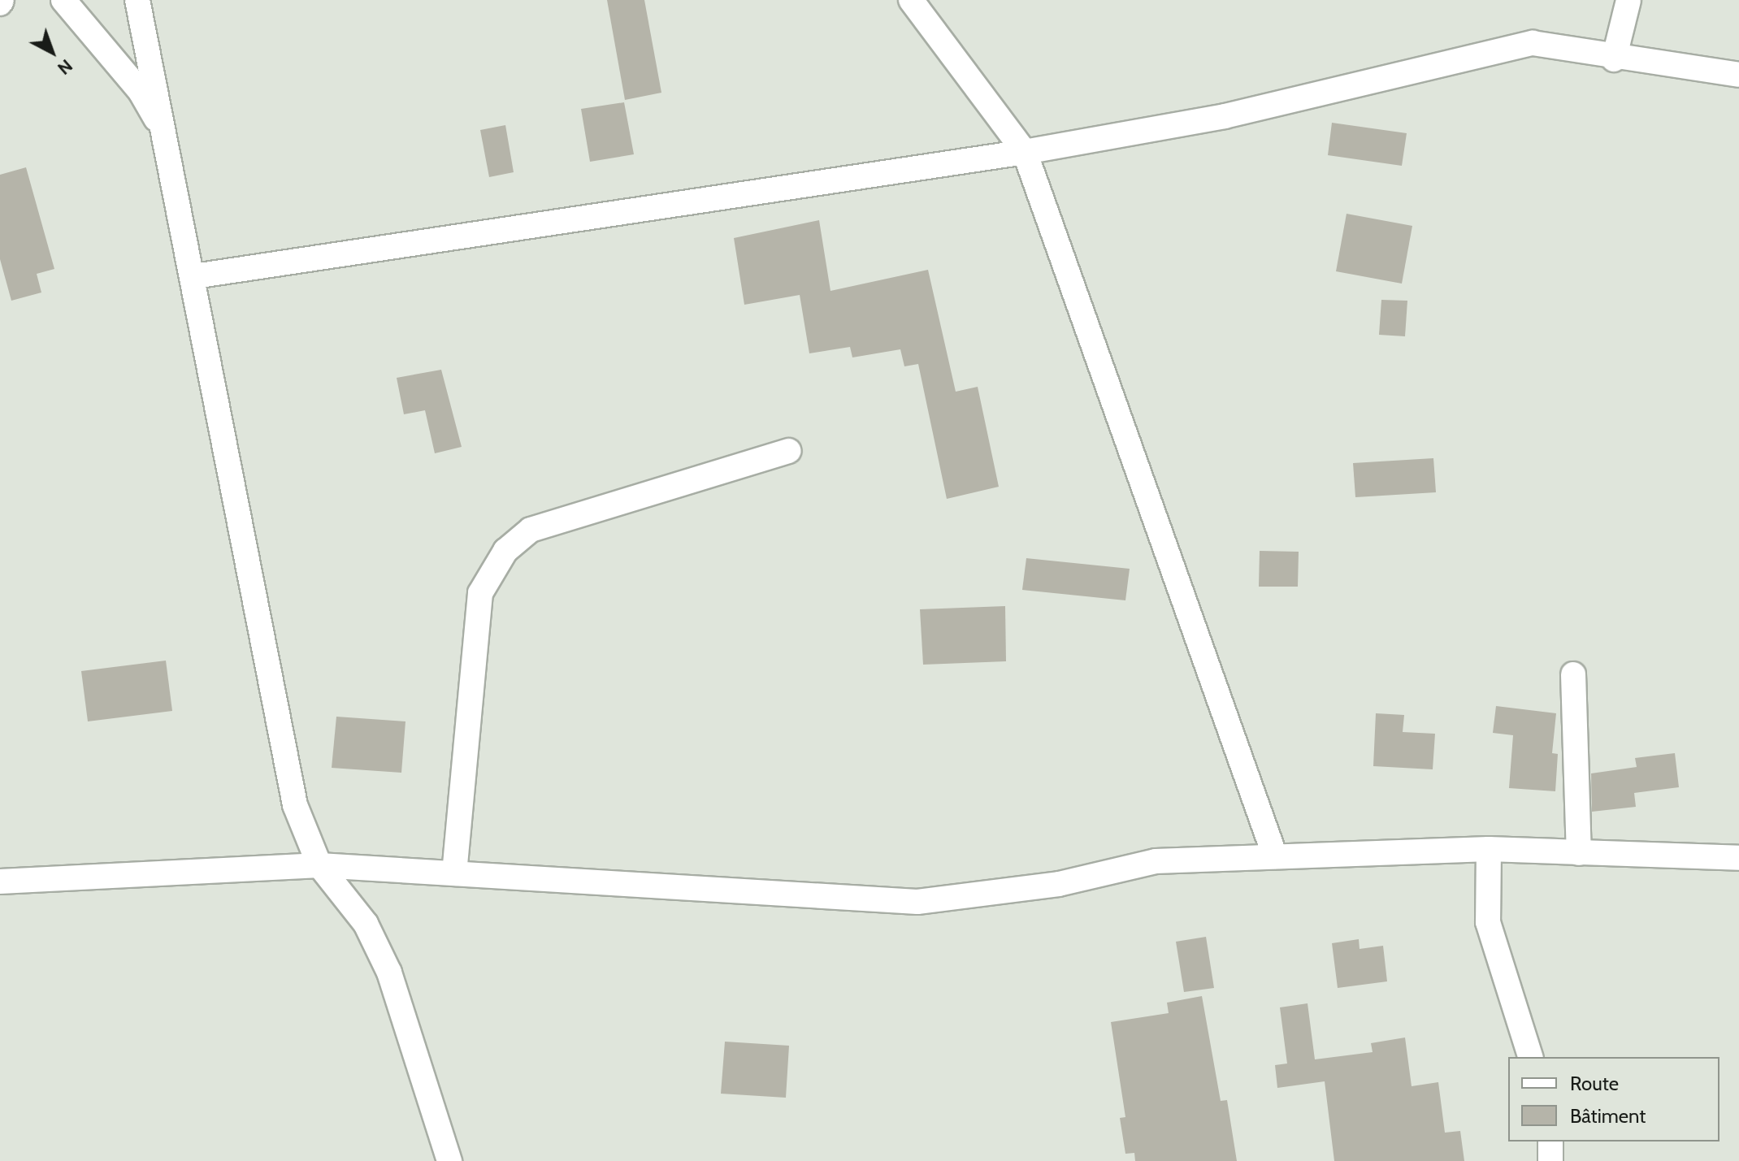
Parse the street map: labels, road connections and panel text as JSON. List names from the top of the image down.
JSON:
{
  "legend": ["Route", "Bâtiment"],
  "north": "bottom right"
}
